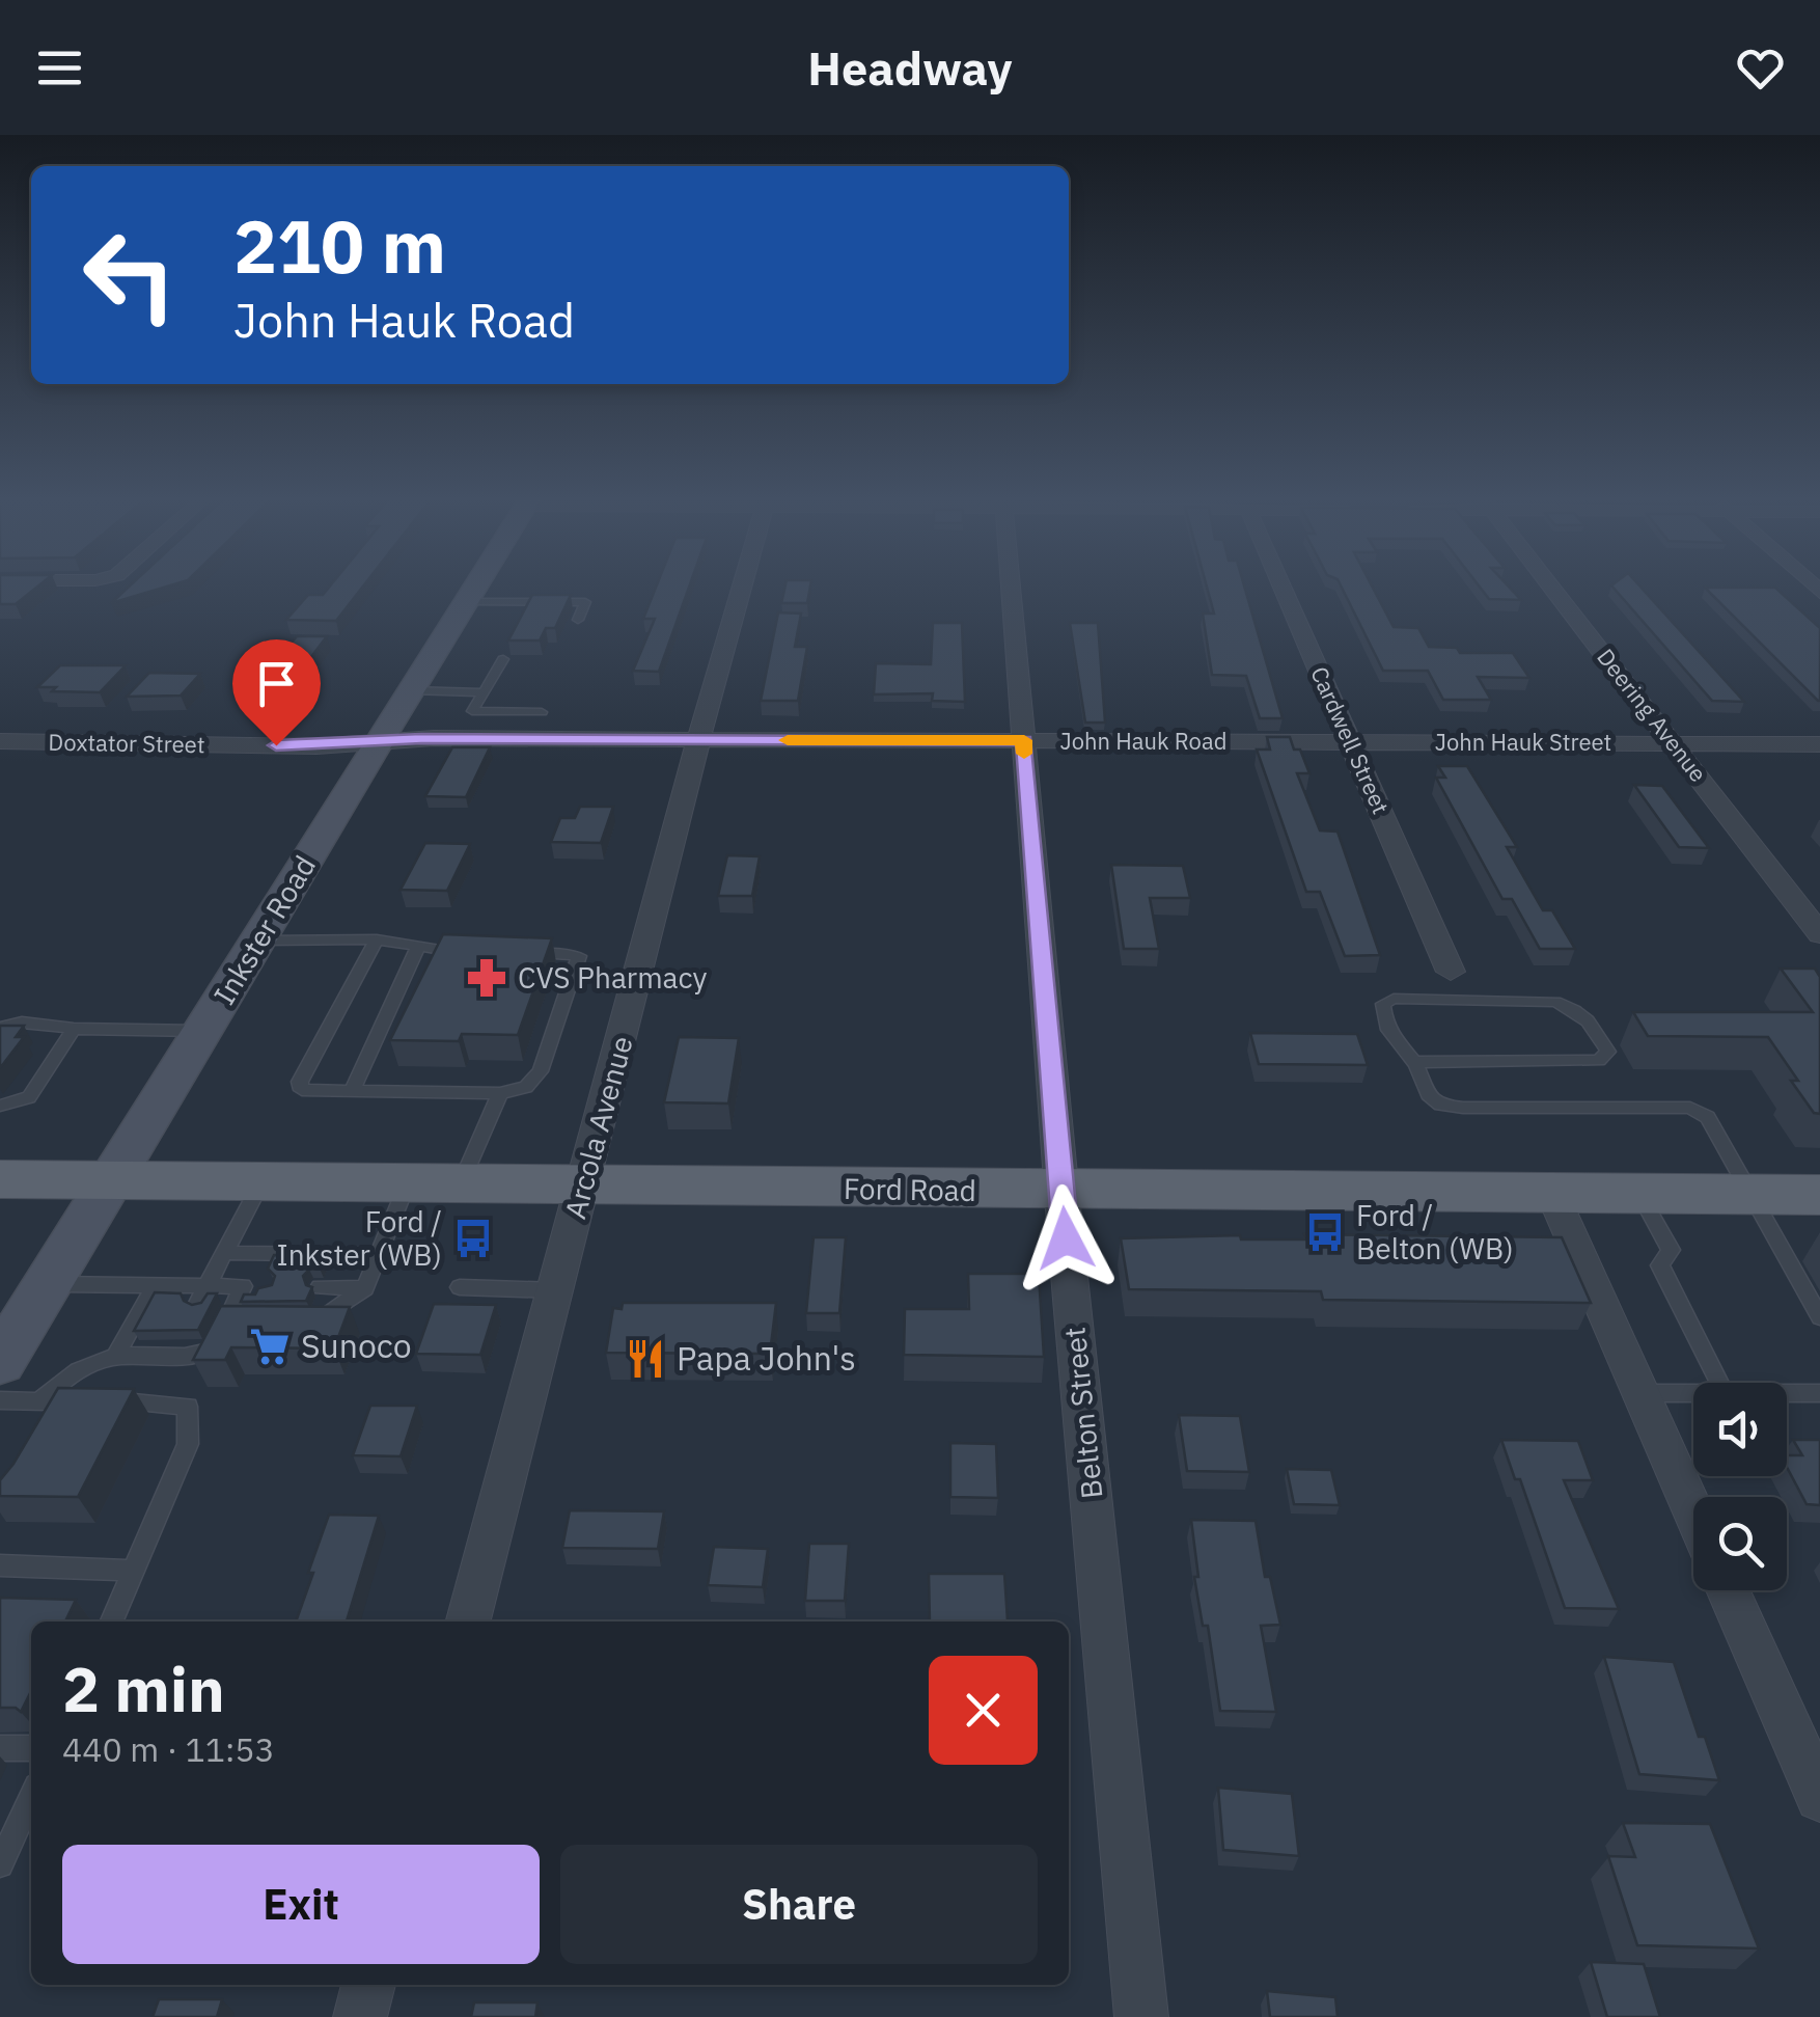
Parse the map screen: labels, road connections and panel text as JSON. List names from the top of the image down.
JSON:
{
  "streets": {
    "main road": ["Inkster Road", "Ford Road"],
    "street": [
      "Deering Avenue",
      "Cardwell Street",
      "John Hauk Road",
      "John Hauk Street",
      "Doxtator Street",
      "Arcola Avenue",
      "Belton Street"
    ]
  },
  "crossings": [
    ["Deering Avenue", "John Hauk Street"],
    ["Cardwell Street", "John Hauk Road"],
    ["Cardwell Street", "John Hauk Street"],
    ["John Hauk Road", "John Hauk Street"],
    ["John Hauk Road", "Doxtator Street"],
    ["John Hauk Road", "Inkster Road"],
    ["John Hauk Road", "Arcola Avenue"],
    ["John Hauk Road", "Belton Street"],
    ["Doxtator Street", "Inkster Road"],
    ["Inkster Road", "Ford Road"],
    ["Arcola Avenue", "Ford Road"],
    ["Ford Road", "Belton Street"]
  ],
  "places": {
    "pharmacy": ["CVS Pharmacy"],
    "bus stop": ["Ford / Belton (WB)", "Ford / Inkster (WB)"],
    "supermarket": ["Sunoco"],
    "restaurant": ["Papa John's"]
  },
  "page": {
    "header": "Headway",
    "turn": ["210 m", "John Hauk Road"],
    "heading": ["2 min", "440 m · 11:53"],
    "buttons": ["Exit", "Share"]
  }
}
